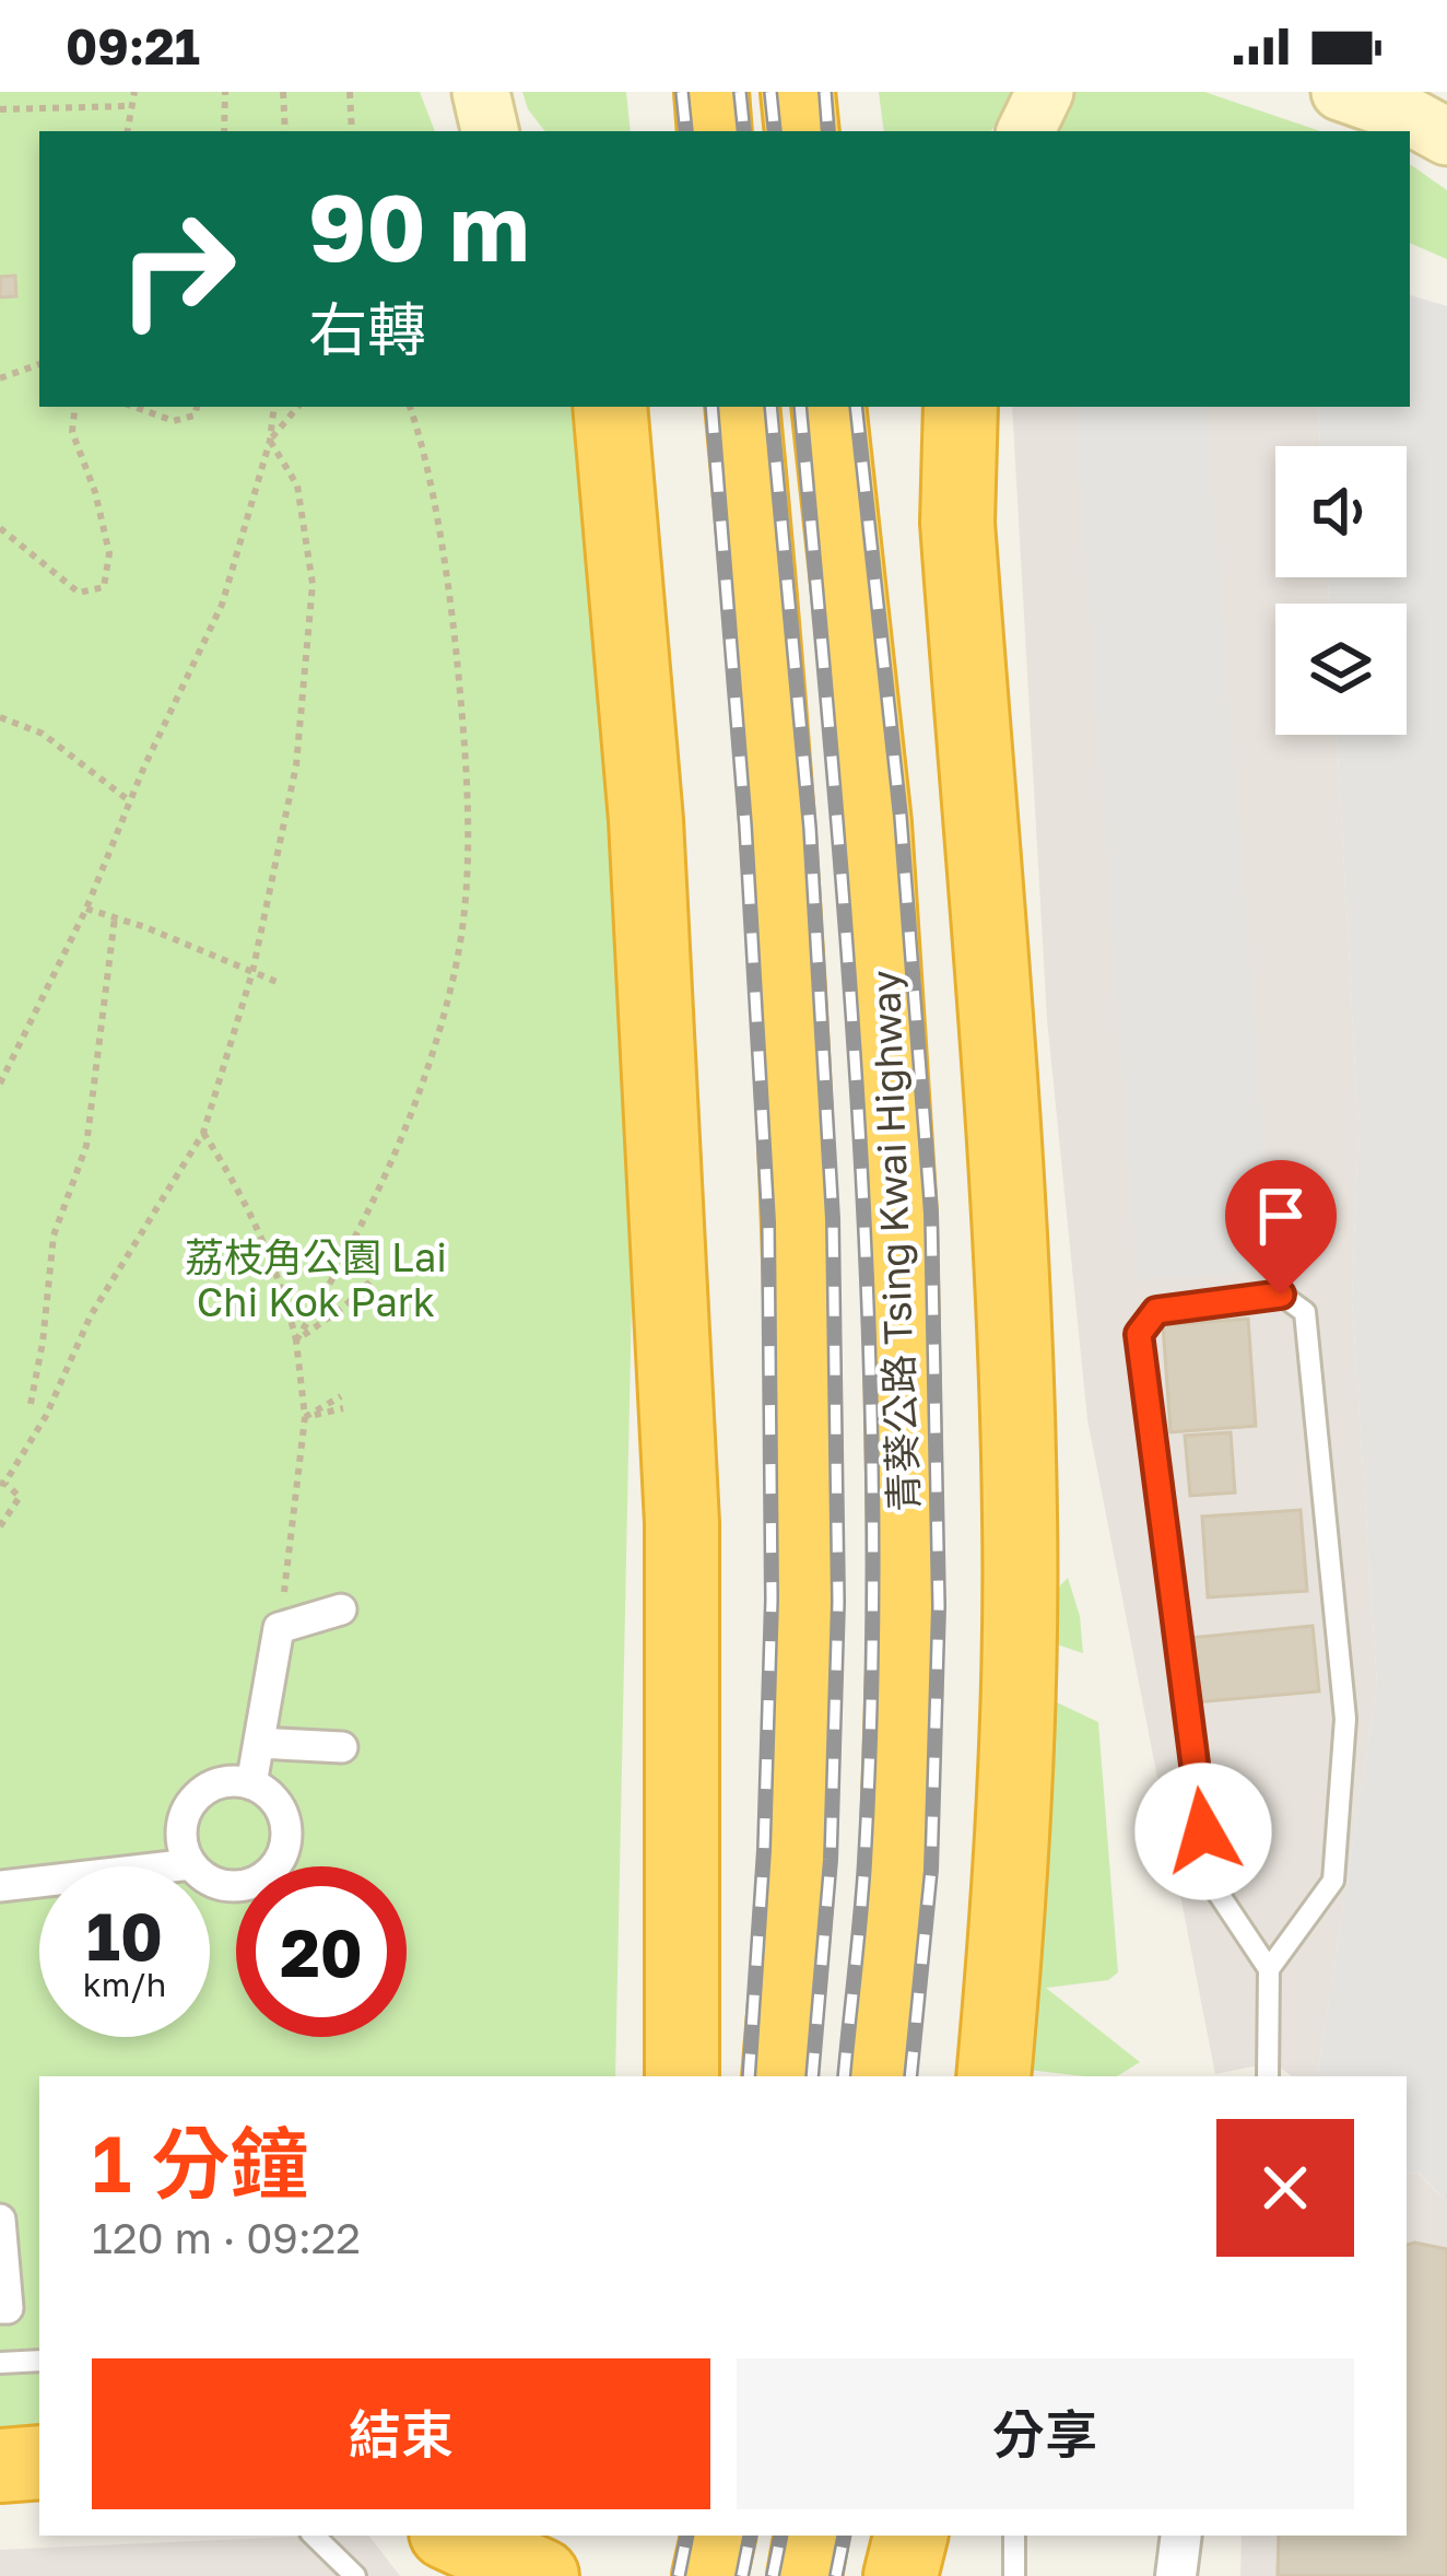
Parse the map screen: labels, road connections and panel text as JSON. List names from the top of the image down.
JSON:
{
  "streets": {
    "highway": ["青葵公路 Tsing Kwai Highway"]
  },
  "parks": ["荔枝角公園 Lai Chi Kok Park"],
  "page": {
    "status": "09:21",
    "turn": ["90 m", "右轉"],
    "speed": "10 km/h",
    "limit": "20",
    "heading": ["1 分鐘", "120 m · 09:22"],
    "buttons": ["結束", "分享"]
  }
}
